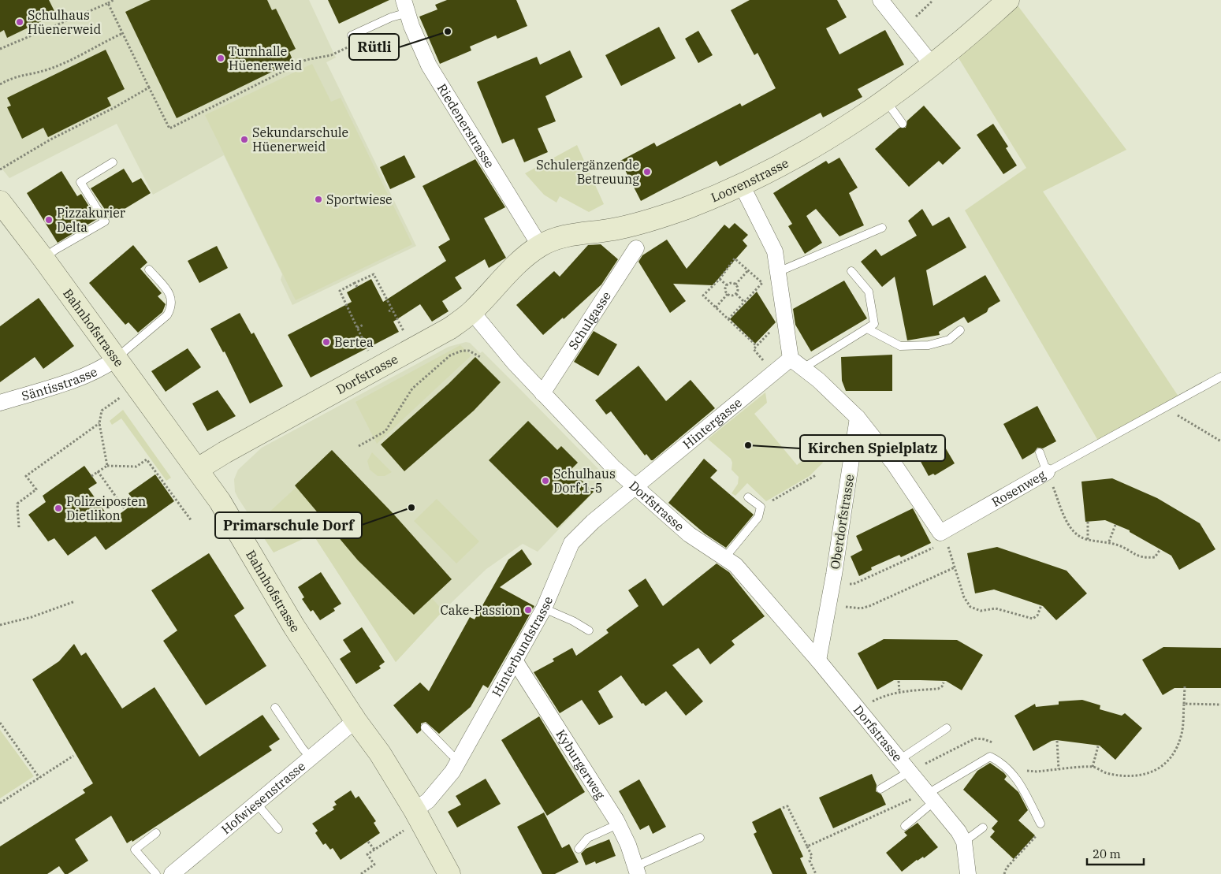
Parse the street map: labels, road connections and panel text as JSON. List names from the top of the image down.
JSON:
{
  "streets": {
    "street": [
      "Riedenerstrasse",
      "Loorenstrasse",
      "Schulgasse",
      "Bahnhofstrasse",
      "Dorfstrasse",
      "Säntisstrasse",
      "Hintergasse",
      "Rosenweg",
      "Oberdorfstrasse",
      "Hinterbundstrasse",
      "Kyburgerweg",
      "Hofwiesenstrasse"
    ]
  },
  "crossings": [
    ["Riedenerstrasse", "Loorenstrasse"],
    ["Loorenstrasse", "Dorfstrasse"],
    ["Schulgasse", "Dorfstrasse"],
    ["Bahnhofstrasse", "Dorfstrasse"],
    ["Bahnhofstrasse", "Säntisstrasse"],
    ["Bahnhofstrasse", "Hinterbundstrasse"],
    ["Bahnhofstrasse", "Hofwiesenstrasse"],
    ["Dorfstrasse", "Hintergasse"],
    ["Dorfstrasse", "Oberdorfstrasse"],
    ["Dorfstrasse", "Hinterbundstrasse"],
    ["Hintergasse", "Hinterbundstrasse"],
    ["Hinterbundstrasse", "Kyburgerweg"]
  ],
  "places": [
    "Schulhaus Hüenerweid",
    "Rütli",
    "Turnhalle Hüenerweid",
    "Sekundarschule Hüenerweid",
    "Schulergänzende Betreuung",
    "Sportwiese",
    "Pizzakurier Delta",
    "Bertea",
    "Kirchen Spielplatz",
    "Schulhaus Dorf 1-5",
    "Primarschule Dorf",
    "Polizeiposten Dietlikon",
    "Cake-Passion"
  ],
  "scale_bar": "20 m"
}
